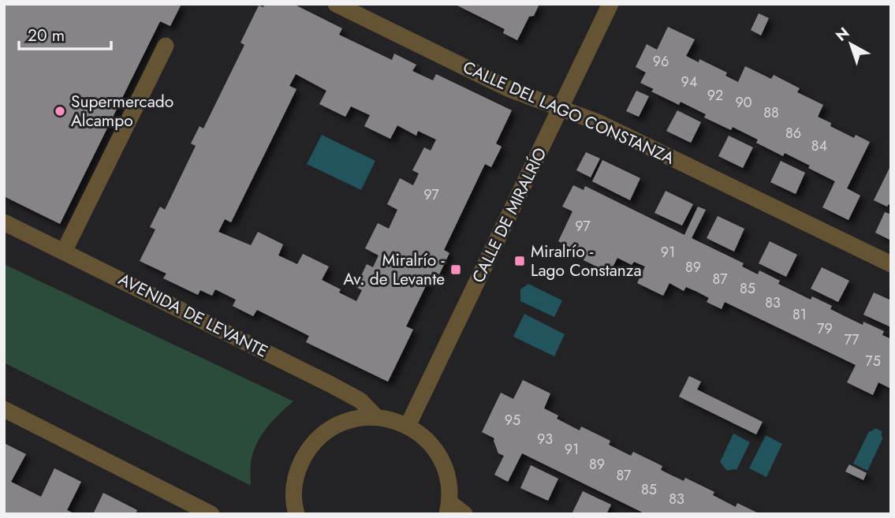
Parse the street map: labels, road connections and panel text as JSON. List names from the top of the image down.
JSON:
{
  "streets": {
    "street": ["CALLE DEL LAGO CONSTANZA", "CALLE DE MIRALRÍO", "AVENIDA DE LEVANTE"]
  },
  "crossings": [
    ["CALLE DEL LAGO CONSTANZA", "CALLE DE MIRALRÍO"]
  ],
  "places": {
    "other": ["Supermercado Alcampo"],
    "transit": ["Miralrío - Lago Constanza", "Miralrío - Av. de Levante"]
  },
  "house_numbers": [
    "96",
    "94",
    "92",
    "90",
    "88",
    "86",
    "84",
    "97",
    "97",
    "91",
    "89",
    "87",
    "85",
    "83",
    "81",
    "79",
    "77",
    "75",
    "95",
    "93",
    "91",
    "89",
    "87",
    "85",
    "83"
  ],
  "scale_bar": "20 m",
  "north": "top left"
}
